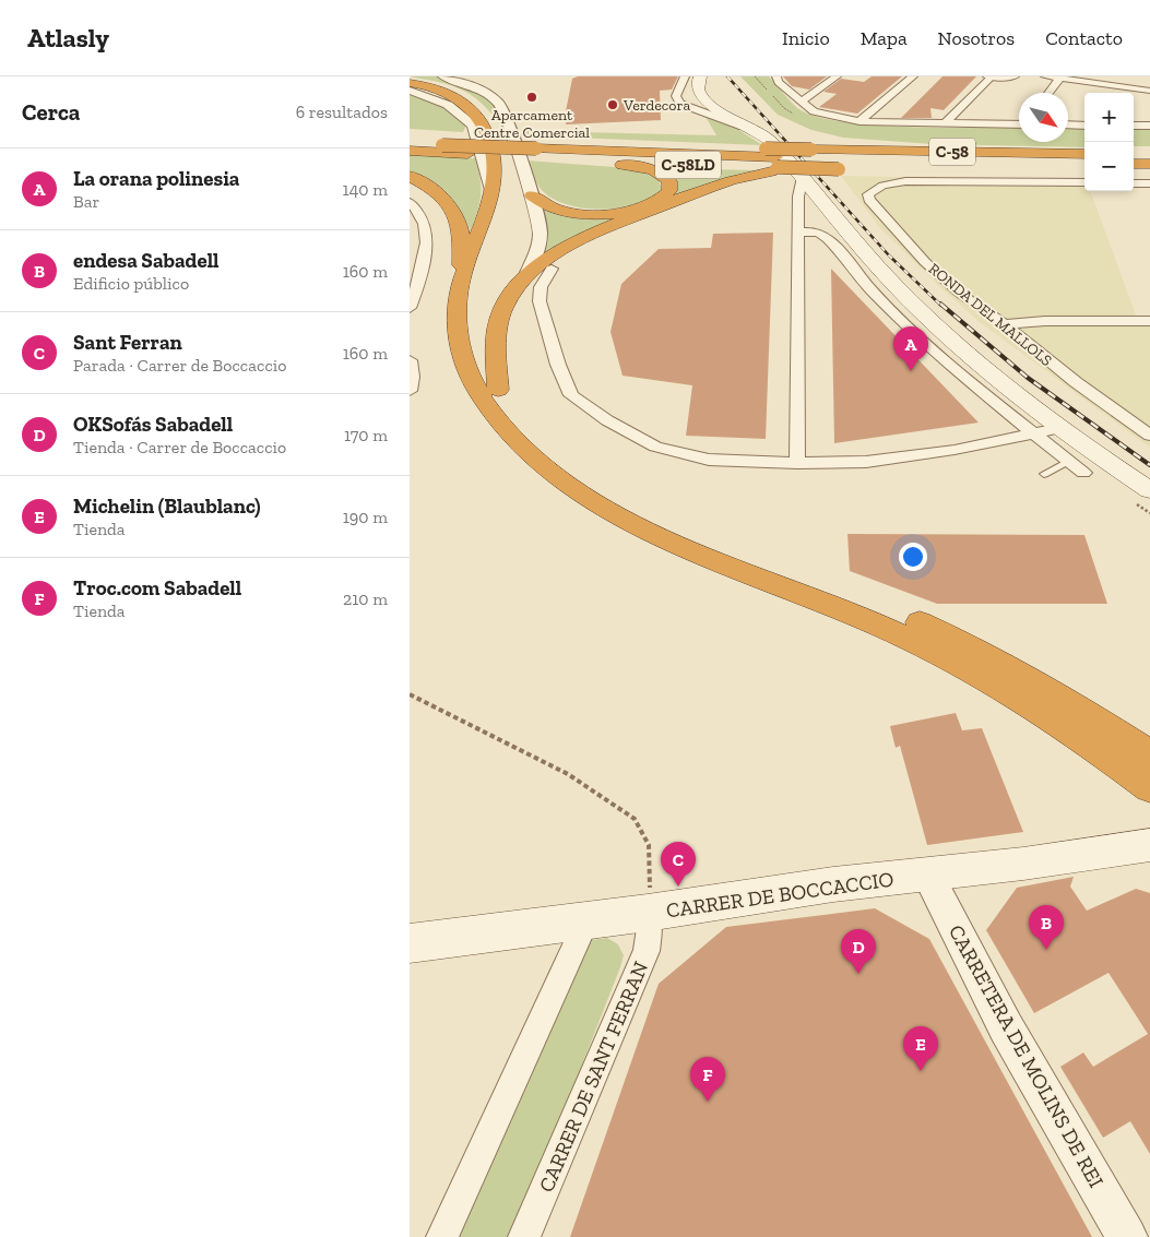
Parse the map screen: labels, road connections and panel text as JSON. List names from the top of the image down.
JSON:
{
  "streets": {
    "highway": ["C-58", "C-58LD"],
    "main road": ["CARRER DE BOCCACCIO"],
    "street": ["RONDA DEL MALLOLS", "CARRETERA DE MOLINS DE REI", "CARRER DE SANT FERRAN"]
  },
  "crossings": [
    ["C-58", "C-58LD"],
    ["CARRER DE BOCCACCIO", "CARRETERA DE MOLINS DE REI"],
    ["CARRER DE BOCCACCIO", "CARRER DE SANT FERRAN"]
  ],
  "places": ["Aparcament Centre Comercial", "Verdecora"],
  "north": "bottom right",
  "page": {
    "header": "Atlasly",
    "nav": [
      "Inicio",
      "Mapa",
      "Nosotros",
      "Contacto"
    ],
    "heading": ["Cerca", "6 resultados"],
    "map_buttons": ["+", "−"],
    "list": [
      {
        "mark": "A",
        "name": "La orana polinesia",
        "note": "Bar",
        "value": "140 m"
      },
      {
        "mark": "B",
        "name": "endesa Sabadell",
        "note": "Edificio público",
        "value": "160 m"
      },
      {
        "mark": "C",
        "name": "Sant Ferran",
        "note": "Parada · Carrer de Boccaccio",
        "value": "160 m"
      },
      {
        "mark": "D",
        "name": "OKSofás Sabadell",
        "note": "Tienda · Carrer de Boccaccio",
        "value": "170 m"
      },
      {
        "mark": "E",
        "name": "Michelin (Blaublanc)",
        "note": "Tienda",
        "value": "190 m"
      },
      {
        "mark": "F",
        "name": "Troc.com Sabadell",
        "note": "Tienda",
        "value": "210 m"
      }
    ],
    "pins": [
      "A",
      "C",
      "B",
      "D",
      "E",
      "F"
    ]
  }
}
